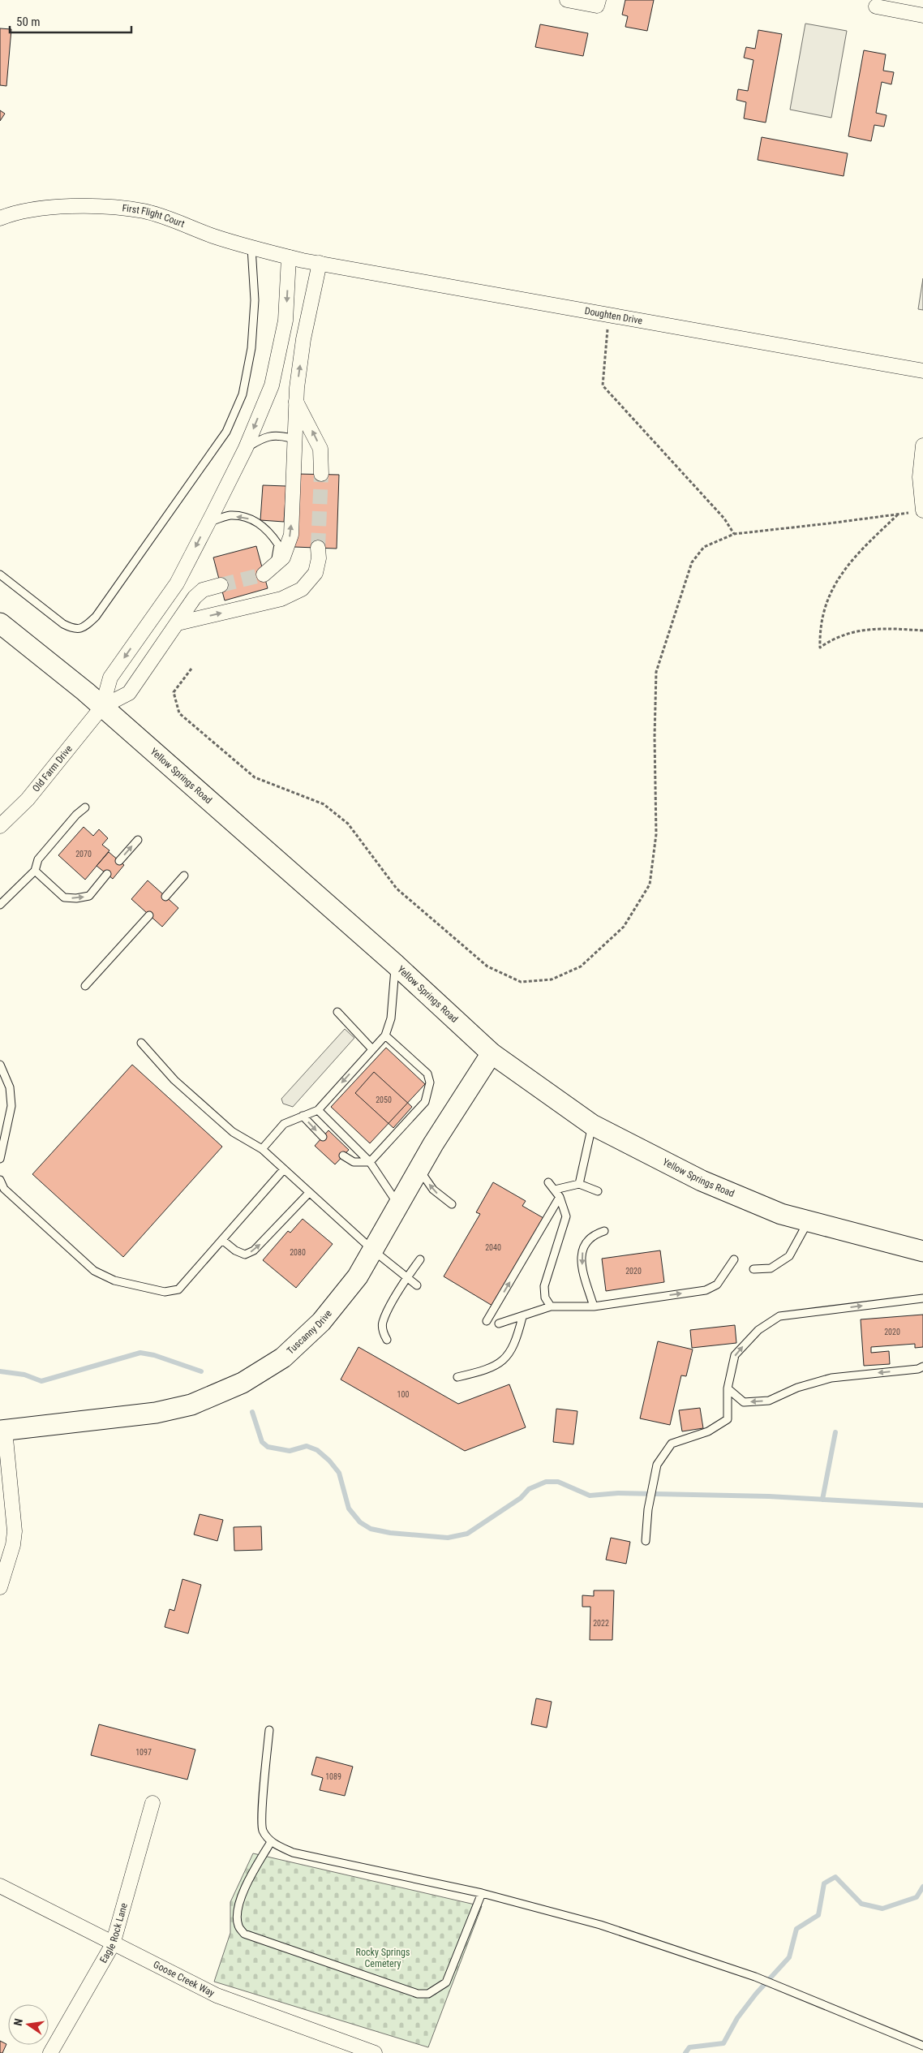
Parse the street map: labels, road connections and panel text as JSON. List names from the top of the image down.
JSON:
{
  "streets": {
    "main road": ["Yellow Springs Road", "Tuscanny Drive"],
    "street": [
      "First Flight Court",
      "Doughten Drive",
      "Old Farm Drive",
      "Eagle Rock Lane",
      "Goose Creek Way"
    ]
  },
  "crossings": [
    ["First Flight Court", "Doughten Drive"],
    ["Old Farm Drive", "Yellow Springs Road"],
    ["Yellow Springs Road", "Tuscanny Drive"],
    ["Eagle Rock Lane", "Goose Creek Way"]
  ],
  "parks": ["Rocky Springs Cemetery"],
  "house_numbers": [
    "2070",
    "2050",
    "2040",
    "2080",
    "2020",
    "2020",
    "100",
    "2022",
    "1097",
    "1089"
  ],
  "scale_bar": "50 m",
  "north": "left"
}
